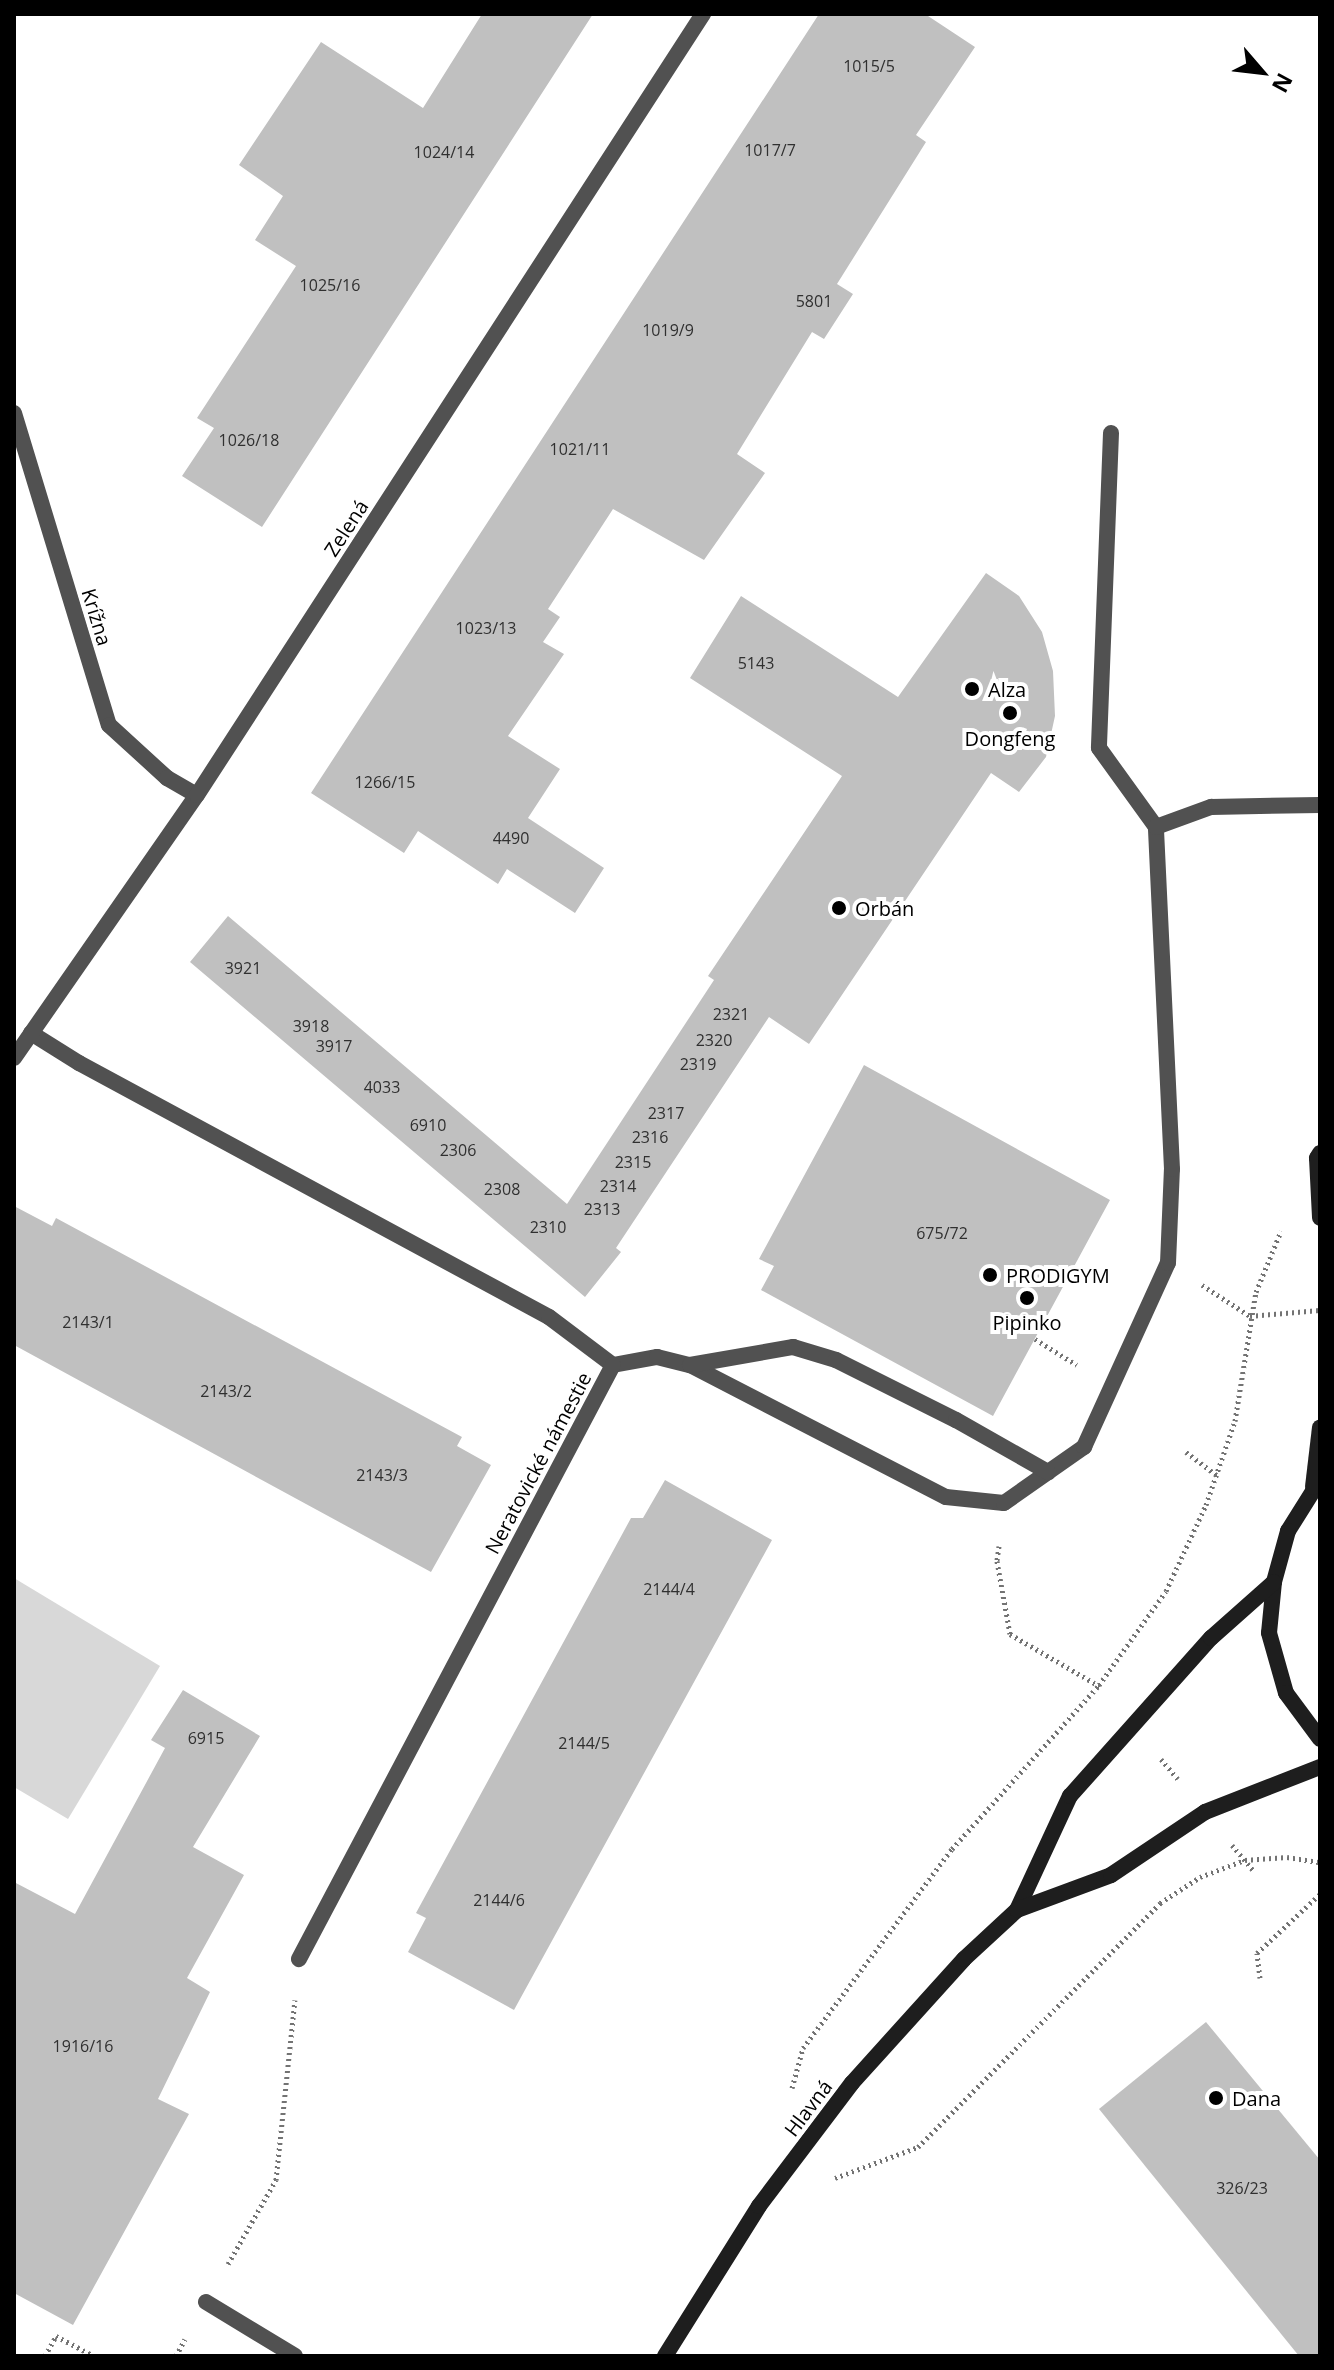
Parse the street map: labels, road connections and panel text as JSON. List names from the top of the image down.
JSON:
{
  "streets": {
    "main road": ["Hlavná"],
    "street": ["Zelená", "Krížna", "Neratovické námestie"]
  },
  "crossings": [
    ["Zelená", "Krížna"],
    ["Zelená", "Neratovické námestie"]
  ],
  "places": [
    "Alza",
    "Dongfeng",
    "Orbán",
    "PRODIGYM",
    "Pipinko",
    "Dana"
  ],
  "house_numbers": [
    "1015/5",
    "1017/7",
    "1024/14",
    "1025/16",
    "5801",
    "1019/9",
    "1026/18",
    "1021/11",
    "1023/13",
    "5143",
    "1266/15",
    "4490",
    "3921",
    "2321",
    "3918",
    "2320",
    "3917",
    "2319",
    "4033",
    "2317",
    "6910",
    "2316",
    "2306",
    "2315",
    "2314",
    "2308",
    "2313",
    "2310",
    "675/72",
    "2143/1",
    "2143/2",
    "2143/3",
    "2144/4",
    "6915",
    "2144/5",
    "2144/6",
    "1916/16",
    "326/23"
  ],
  "north": "bottom right"
}
